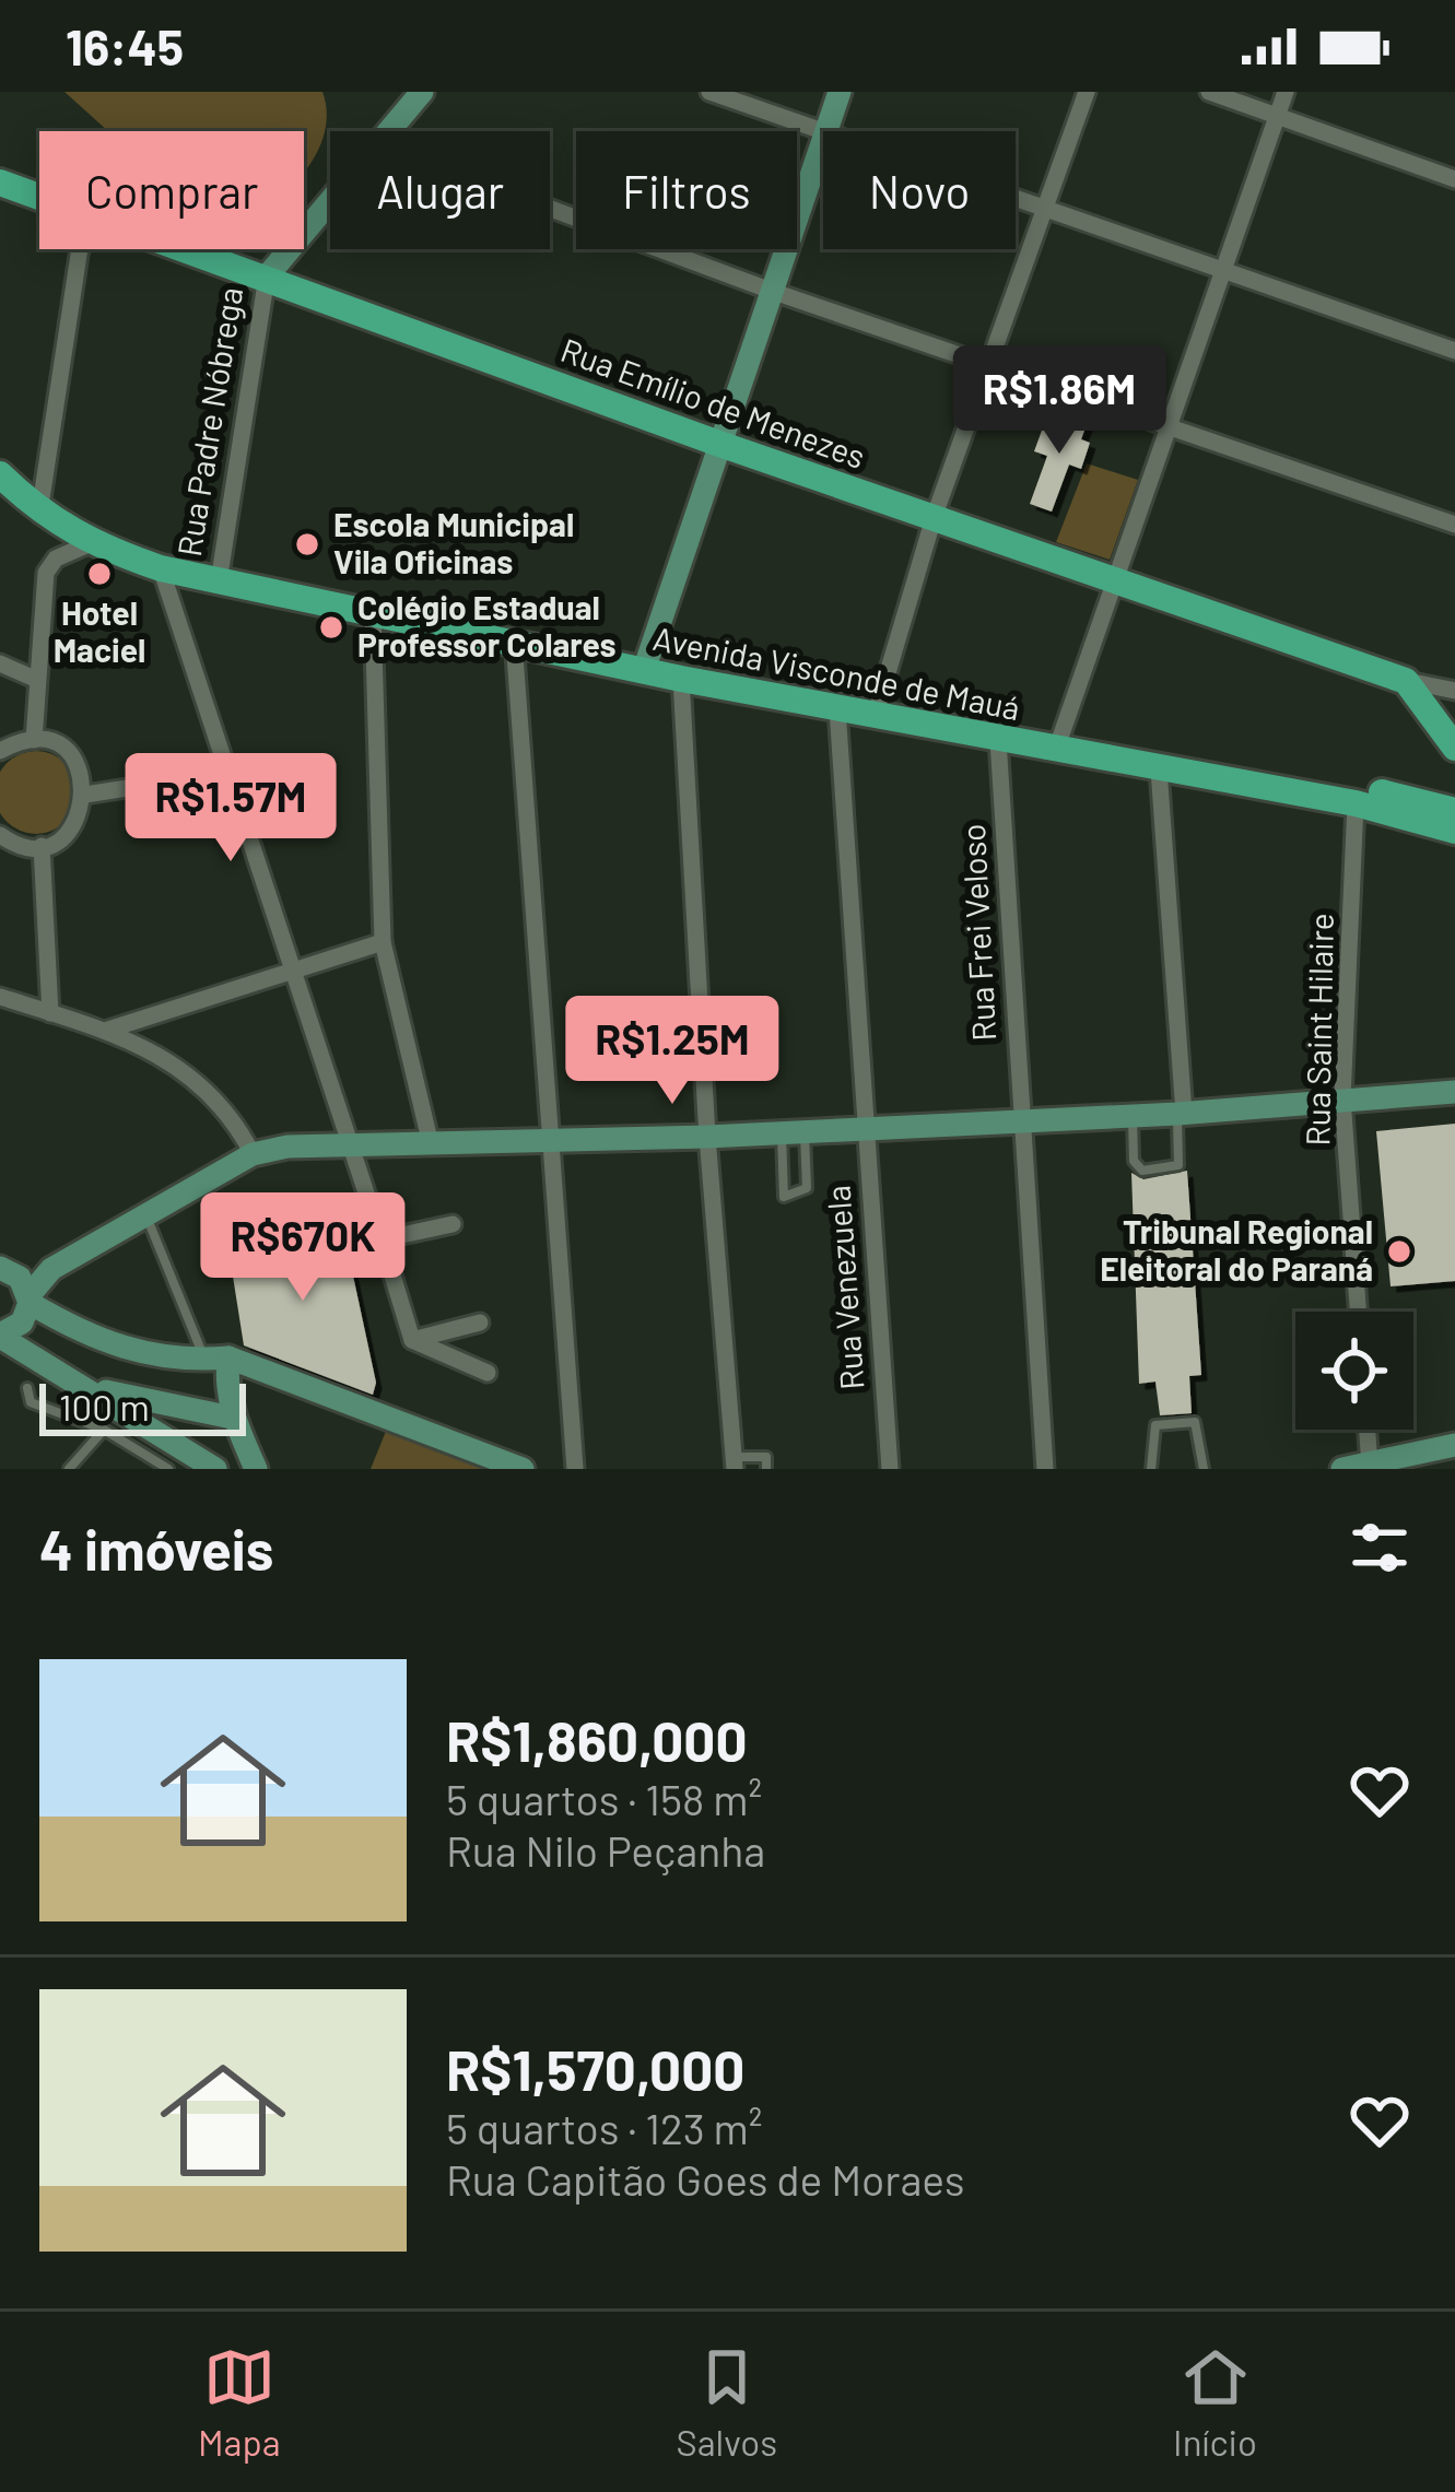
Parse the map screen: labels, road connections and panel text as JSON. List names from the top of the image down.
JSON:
{
  "streets": {
    "main road": ["Rua Emílio de Menezes", "Avenida Visconde de Mauá"],
    "street": [
      "Rua Padre Nóbrega",
      "Rua Frei Veloso",
      "Rua Saint Hilaire",
      "Rua Venezuela"
    ]
  },
  "crossings": [
    ["Rua Emílio de Menezes", "Rua Padre Nóbrega"],
    ["Rua Padre Nóbrega", "Avenida Visconde de Mauá"],
    ["Avenida Visconde de Mauá", "Rua Frei Veloso"],
    ["Avenida Visconde de Mauá", "Rua Saint Hilaire"],
    ["Avenida Visconde de Mauá", "Rua Venezuela"]
  ],
  "places": [
    "Escola Municipal Vila Oficinas",
    "Hotel Maciel",
    "Colégio Estadual Professor Colares",
    "Tribunal Regional Eleitoral do Paraná"
  ],
  "scale_bar": "100 m",
  "page": {
    "status": "16:45",
    "chip": [
      "Comprar",
      "Alugar",
      "Filtros",
      "Novo"
    ],
    "price": [
      "R$1.86M",
      "R$1.57M",
      "R$1.25M",
      "R$670K"
    ],
    "scale": "100 m",
    "heading": "4 imóveis",
    "list": [
      {
        "name": "R$1,860,000",
        "note": "5 quartos · 158 m² · Rua Nilo Peçanha"
      },
      {
        "name": "R$1,570,000",
        "note": "5 quartos · 123 m² · Rua Capitão Goes de Moraes"
      }
    ],
    "tabs": ["Mapa", "Salvos", "Início"]
  }
}
